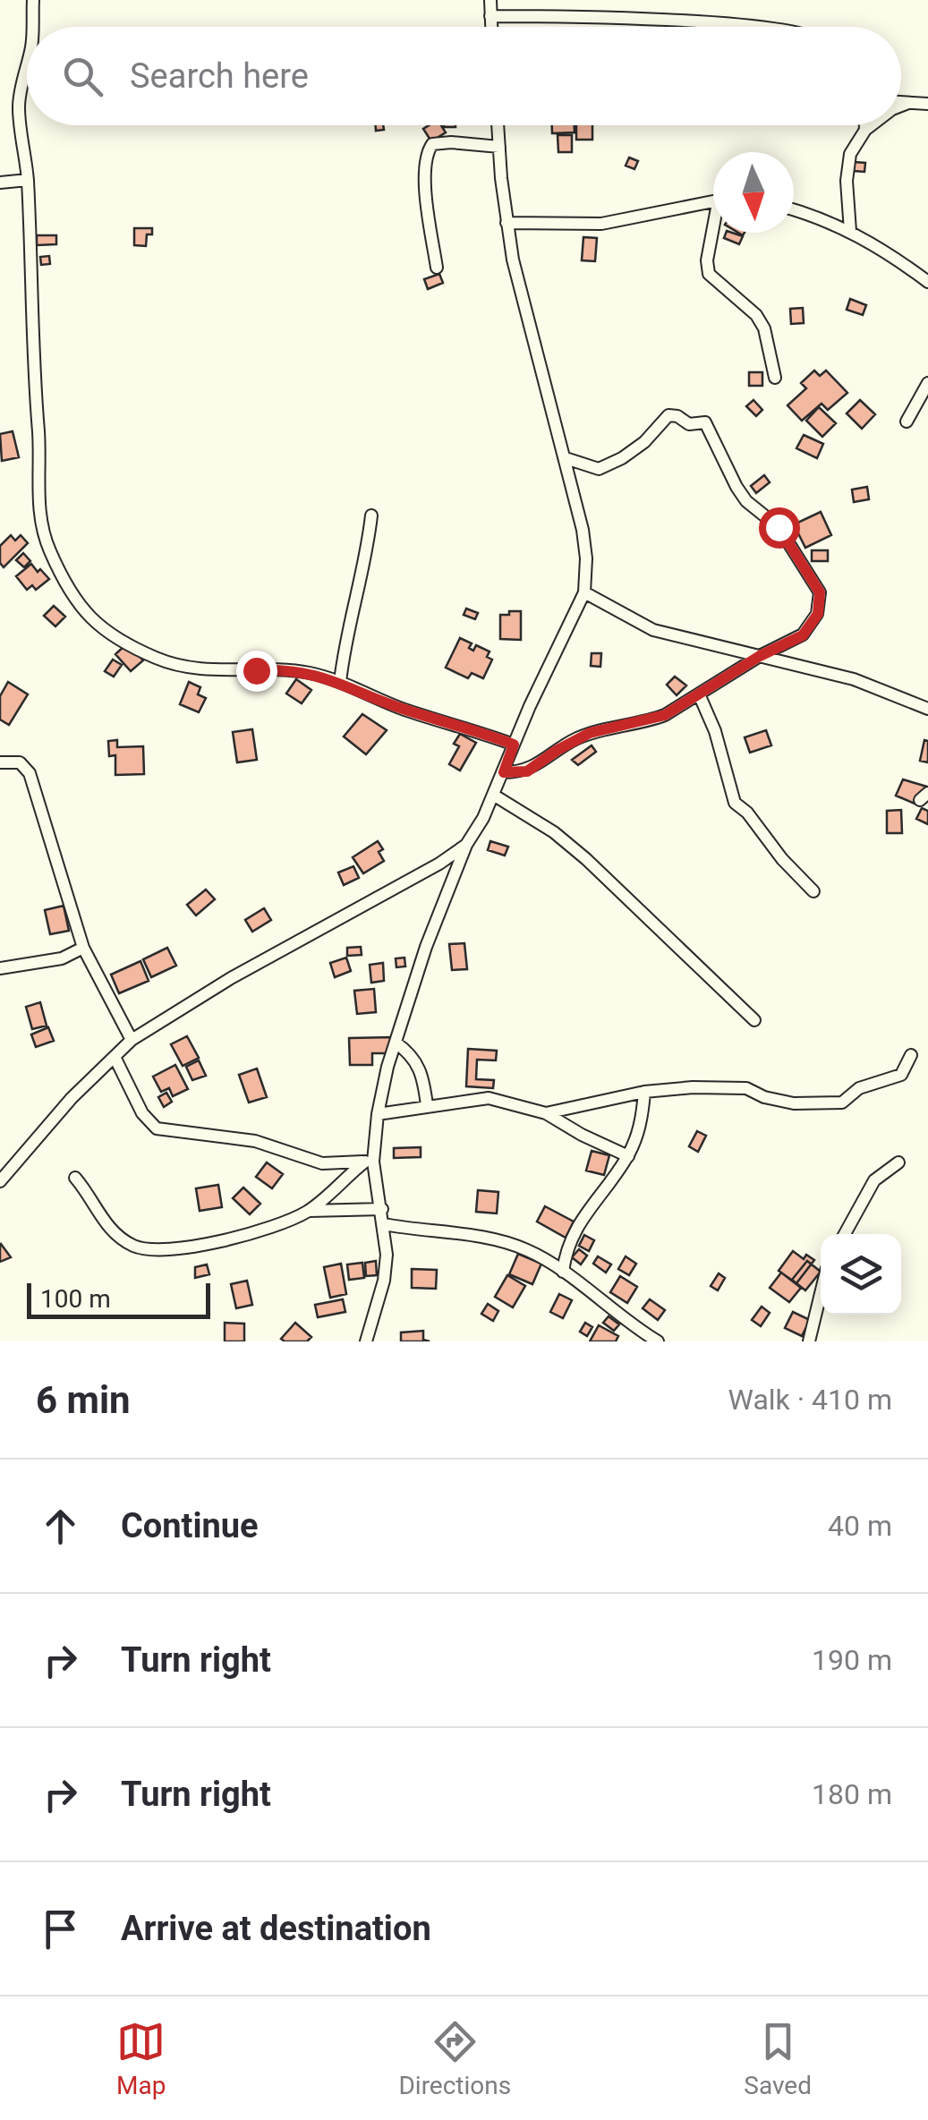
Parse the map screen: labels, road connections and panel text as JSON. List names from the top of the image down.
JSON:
{
  "scale_bar": "100 m",
  "north": "bottom",
  "page": {
    "search": "Search here",
    "scale": "100 m",
    "heading": ["6 min", "Walk · 410 m"],
    "list": [
      ["Continue", "40 m"],
      ["Turn right", "190 m"],
      ["Turn right", "180 m"],
      "Arrive at destination"
    ],
    "nav": ["Map", "Directions", "Saved"]
  }
}
